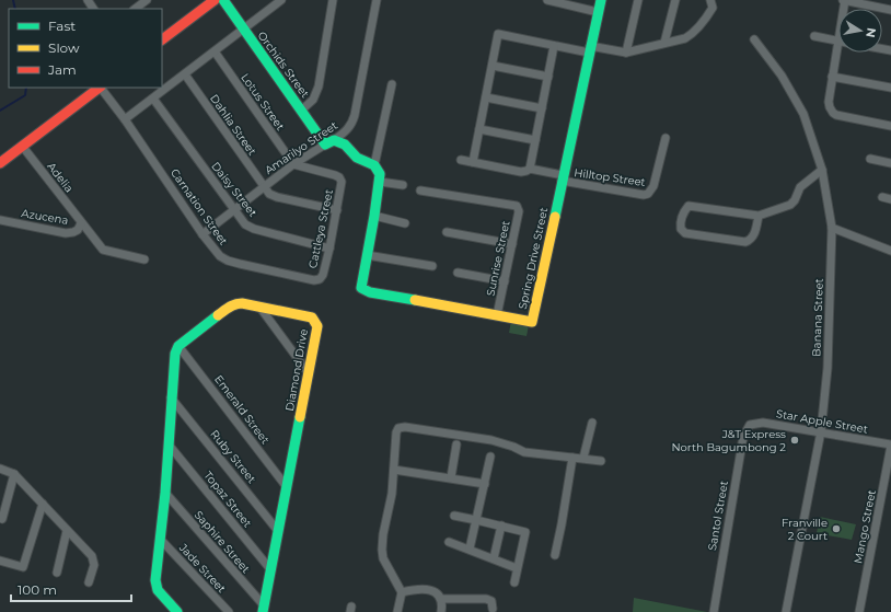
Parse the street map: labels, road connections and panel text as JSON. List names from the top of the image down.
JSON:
{
  "streets": {
    "street": [
      "Orchids Street",
      "Lotus Street",
      "Dahlia Street",
      "Amarilyo Street",
      "Adelia",
      "Hilltop Street",
      "Daisy Street",
      "Carnation Street",
      "Azucena",
      "Cattleya Street",
      "Sunrise Street",
      "Spring Drive Street",
      "Banana Street",
      "Diamond Drive",
      "Emerald Street",
      "Star Apple Street",
      "Ruby Street",
      "Topaz Street",
      "Santol Street",
      "Mango Street",
      "Saphire Street",
      "Jade Street"
    ]
  },
  "crossings": [
    ["Orchids Street", "Amarilyo Street"],
    ["Lotus Street", "Amarilyo Street"],
    ["Lotus Street", "Cattleya Street"],
    ["Dahlia Street", "Amarilyo Street"],
    ["Dahlia Street", "Cattleya Street"],
    ["Amarilyo Street", "Daisy Street"],
    ["Amarilyo Street", "Carnation Street"],
    ["Amarilyo Street", "Cattleya Street"],
    ["Adelia", "Azucena"],
    ["Hilltop Street", "Spring Drive Street"],
    ["Daisy Street", "Cattleya Street"],
    ["Carnation Street", "Cattleya Street"],
    ["Sunrise Street", "Spring Drive Street"],
    ["Banana Street", "Star Apple Street"],
    ["Diamond Drive", "Emerald Street"],
    ["Diamond Drive", "Ruby Street"],
    ["Diamond Drive", "Topaz Street"],
    ["Diamond Drive", "Saphire Street"],
    ["Star Apple Street", "Santol Street"],
    ["Star Apple Street", "Mango Street"]
  ],
  "places": ["J&T Express North Bagumbong 2", "Franville 2 Court"],
  "legend": ["Fast", "Slow", "Jam"],
  "scale_bar": "100 m",
  "north": "right"
}
